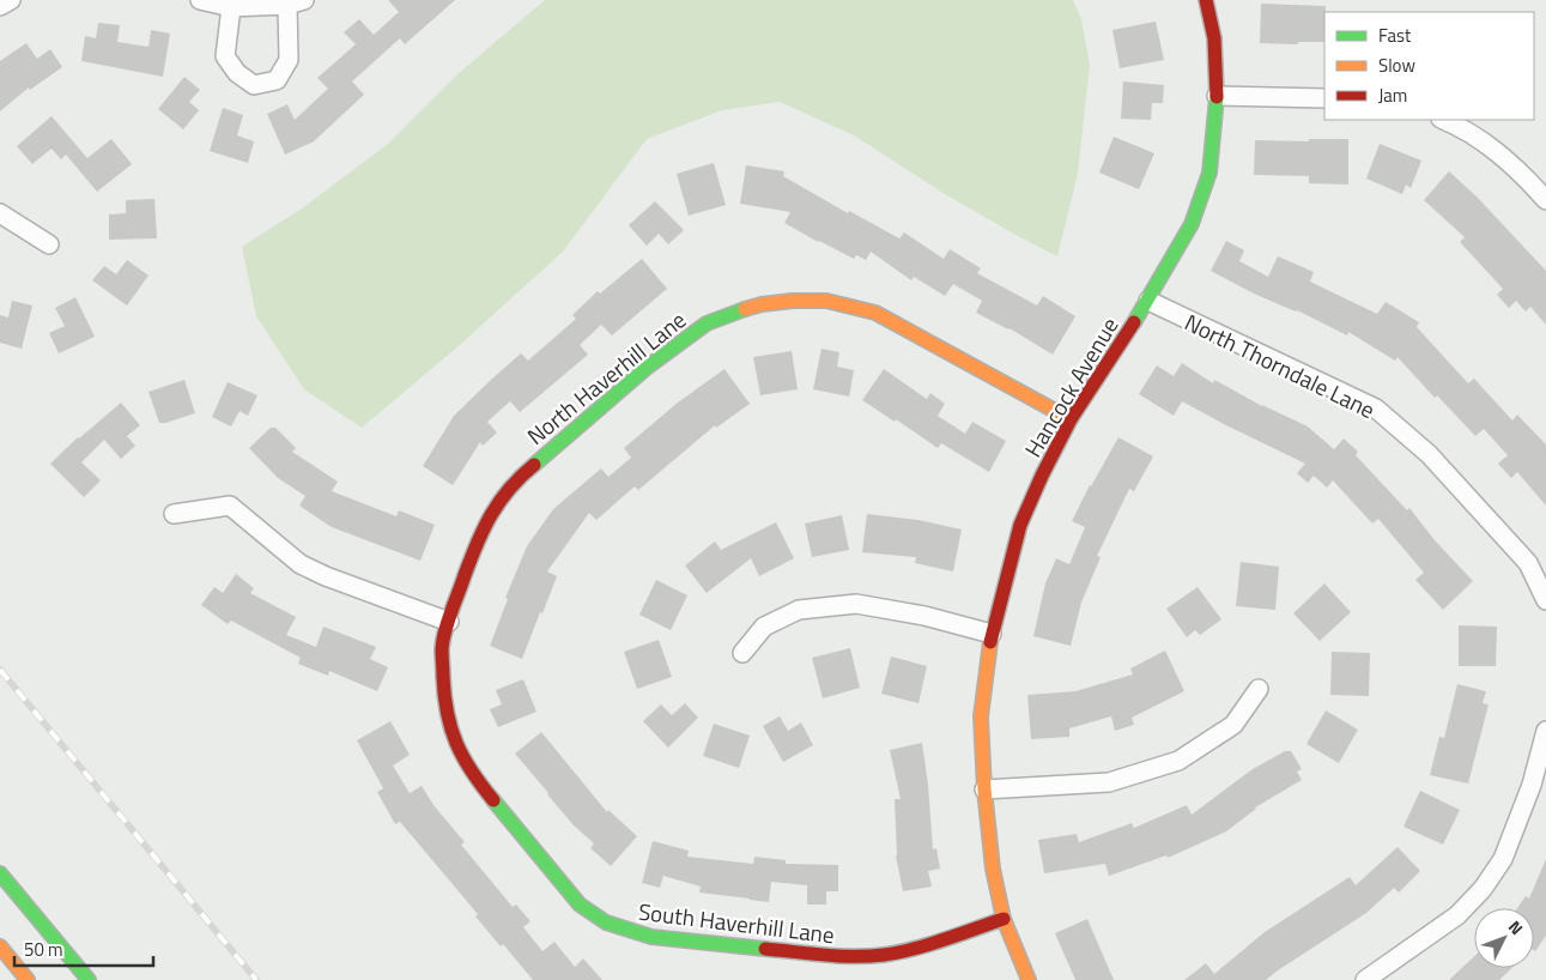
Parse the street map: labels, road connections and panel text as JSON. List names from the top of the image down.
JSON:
{
  "streets": {
    "street": [
      "North Thorndale Lane",
      "North Haverhill Lane",
      "Hancock Avenue",
      "South Haverhill Lane"
    ]
  },
  "crossings": [
    ["North Thorndale Lane", "Hancock Avenue"],
    ["North Haverhill Lane", "Hancock Avenue"],
    ["North Haverhill Lane", "South Haverhill Lane"],
    ["Hancock Avenue", "South Haverhill Lane"]
  ],
  "legend": ["Fast", "Slow", "Jam"],
  "scale_bar": "50 m",
  "north": "top right"
}
